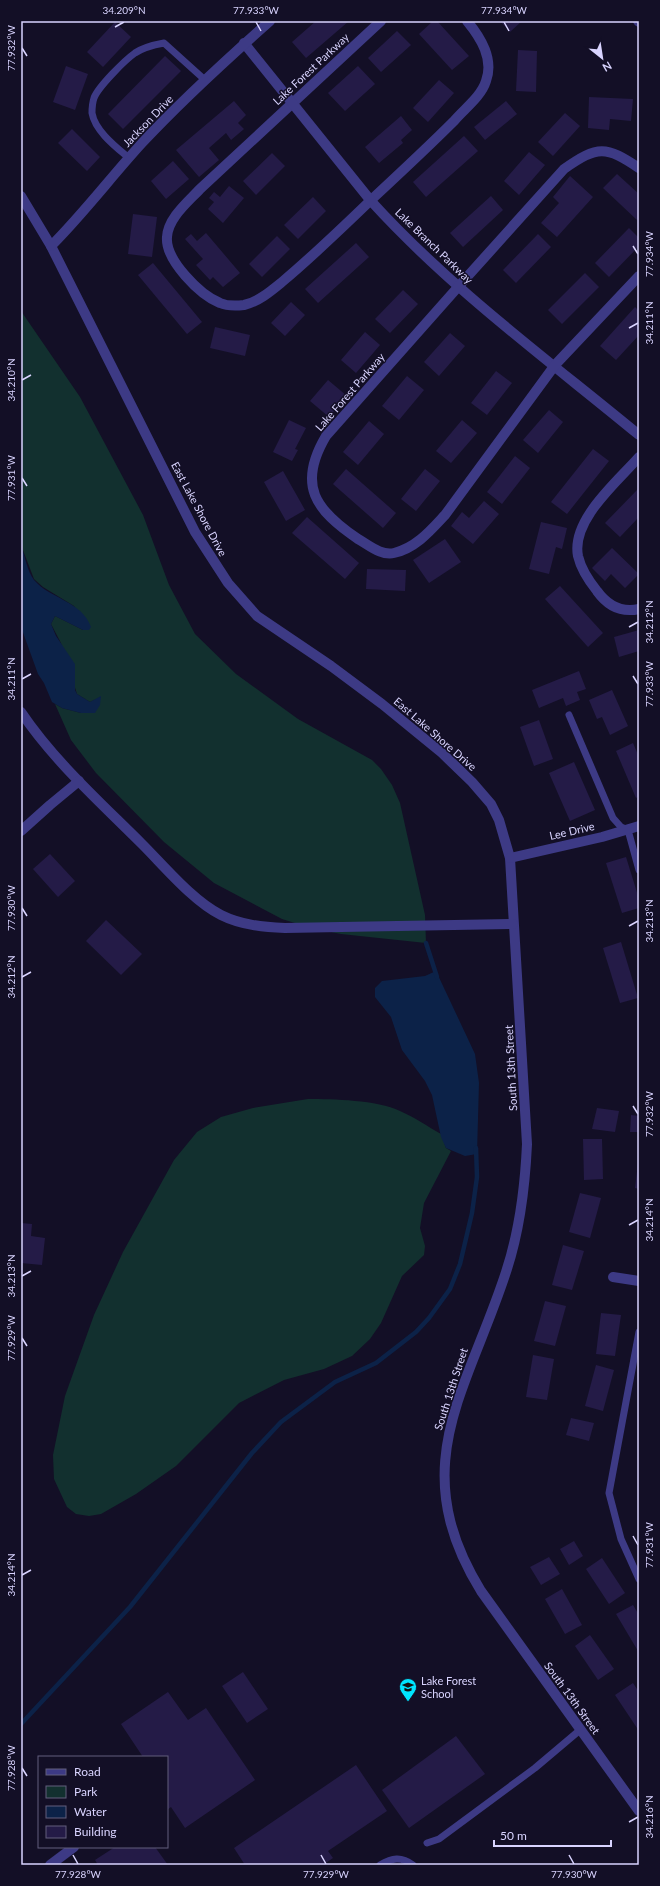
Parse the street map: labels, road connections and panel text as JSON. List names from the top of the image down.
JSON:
{
  "streets": {
    "street": [
      "Lake Forest Parkway",
      "Jackson Drive",
      "Lake Branch Parkway",
      "East Lake Shore Drive",
      "Lee Drive",
      "South 13th Street"
    ]
  },
  "crossings": [
    ["Lake Forest Parkway", "Lake Branch Parkway"],
    ["Jackson Drive", "Lake Branch Parkway"],
    ["Jackson Drive", "East Lake Shore Drive"],
    ["East Lake Shore Drive", "Lee Drive"],
    ["East Lake Shore Drive", "South 13th Street"]
  ],
  "places": {
    "school or university": ["Lake Forest School"]
  },
  "legend": [
    "Road",
    "Park",
    "Water",
    "Building"
  ],
  "scale_bar": "50 m",
  "north": "bottom right",
  "coordinates": [
    "34.209°N",
    "77.933°W",
    "77.934°W",
    "77.932°W",
    "34.211°N",
    "34.210°N",
    "77.931°W",
    "34.212°N",
    "77.930°W",
    "34.213°N",
    "34.214°N",
    "77.929°W",
    "77.928°W",
    "34.216°N"
  ]
}
